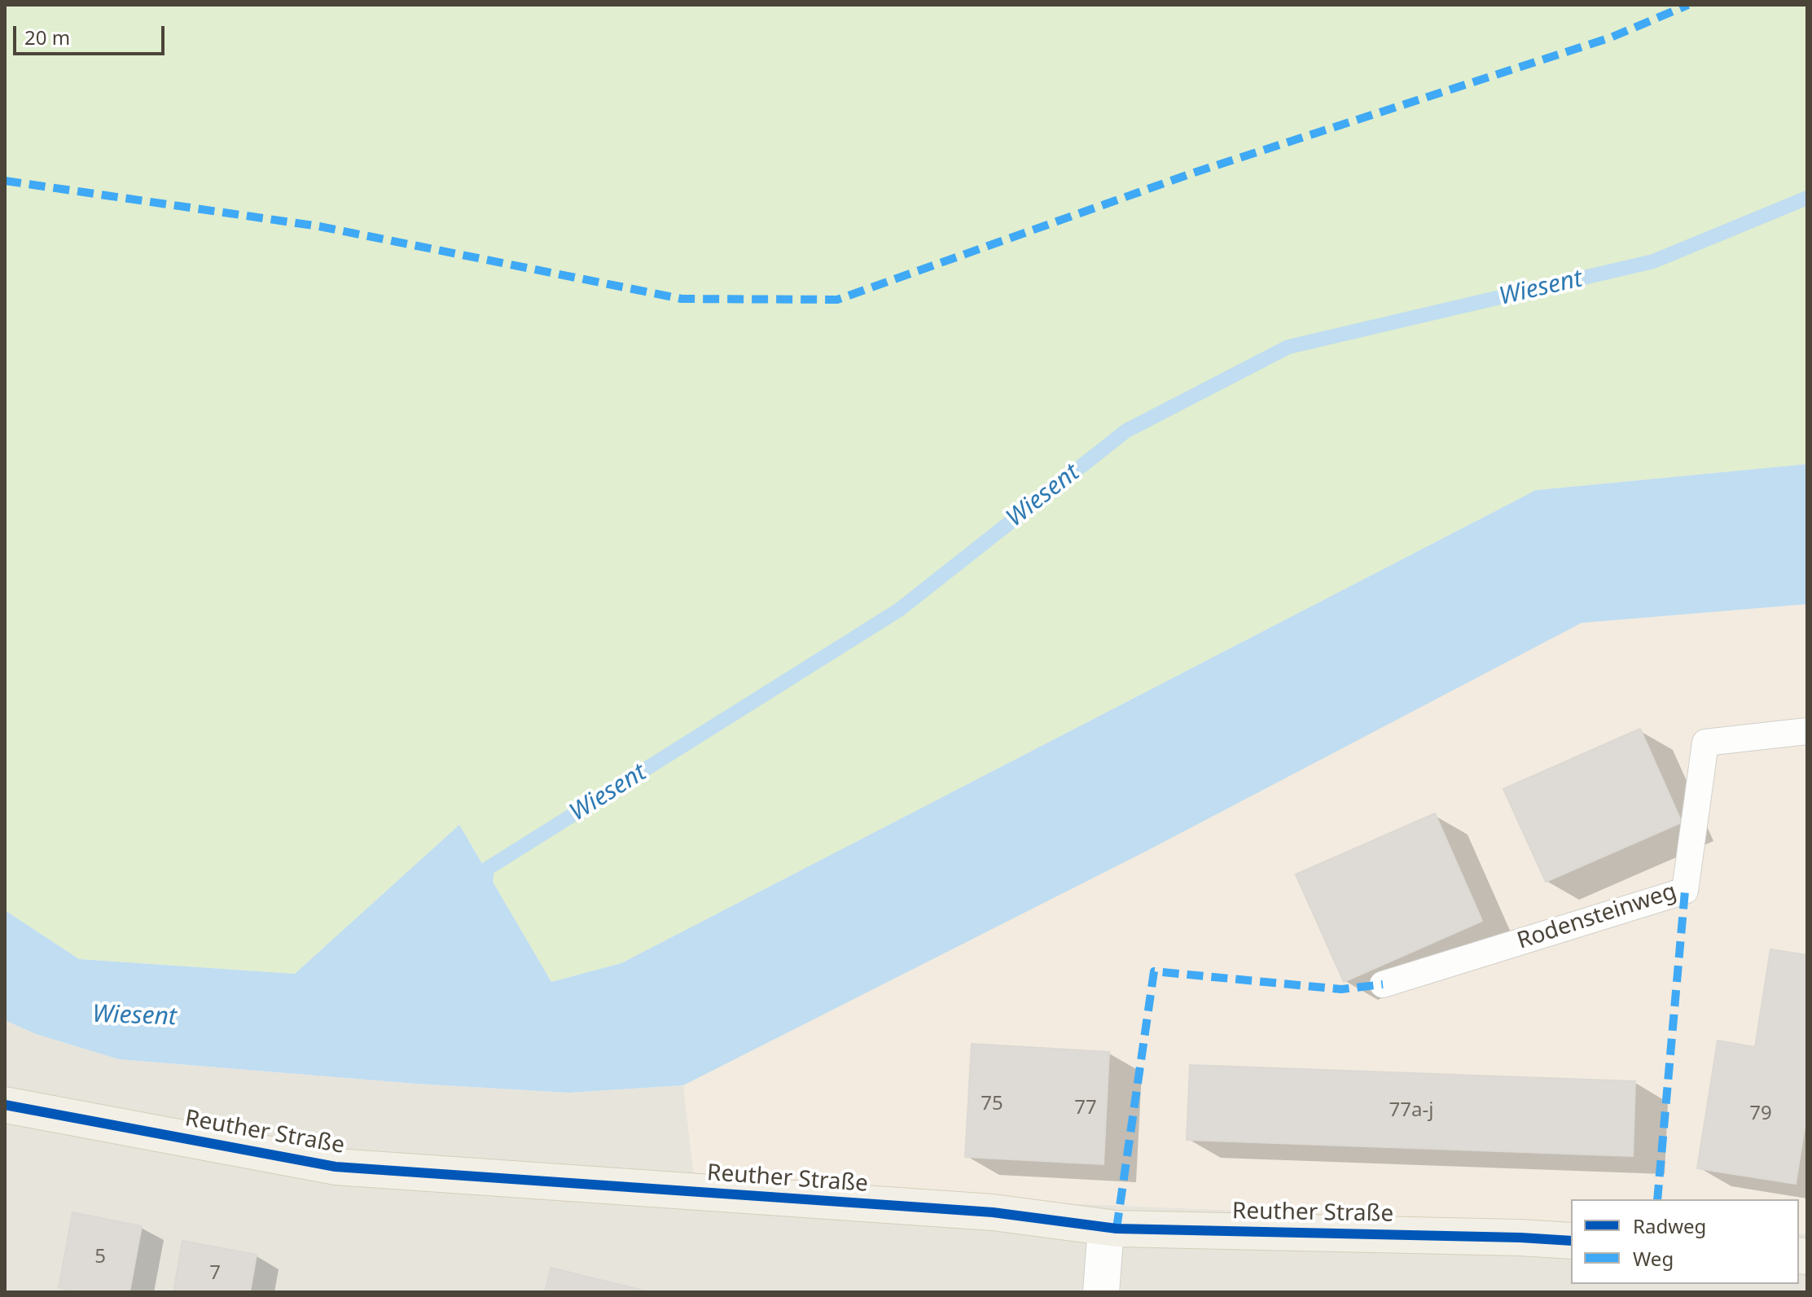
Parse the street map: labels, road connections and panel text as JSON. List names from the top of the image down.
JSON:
{
  "streets": {
    "main road": ["Reuther Straße"],
    "lane": ["Rodensteinweg"]
  },
  "water": ["Wiesent"],
  "house_numbers": [
    "75",
    "77",
    "77a-j",
    "79",
    "5",
    "7"
  ],
  "legend": ["Radweg", "Weg"],
  "scale_bar": "20 m"
}
